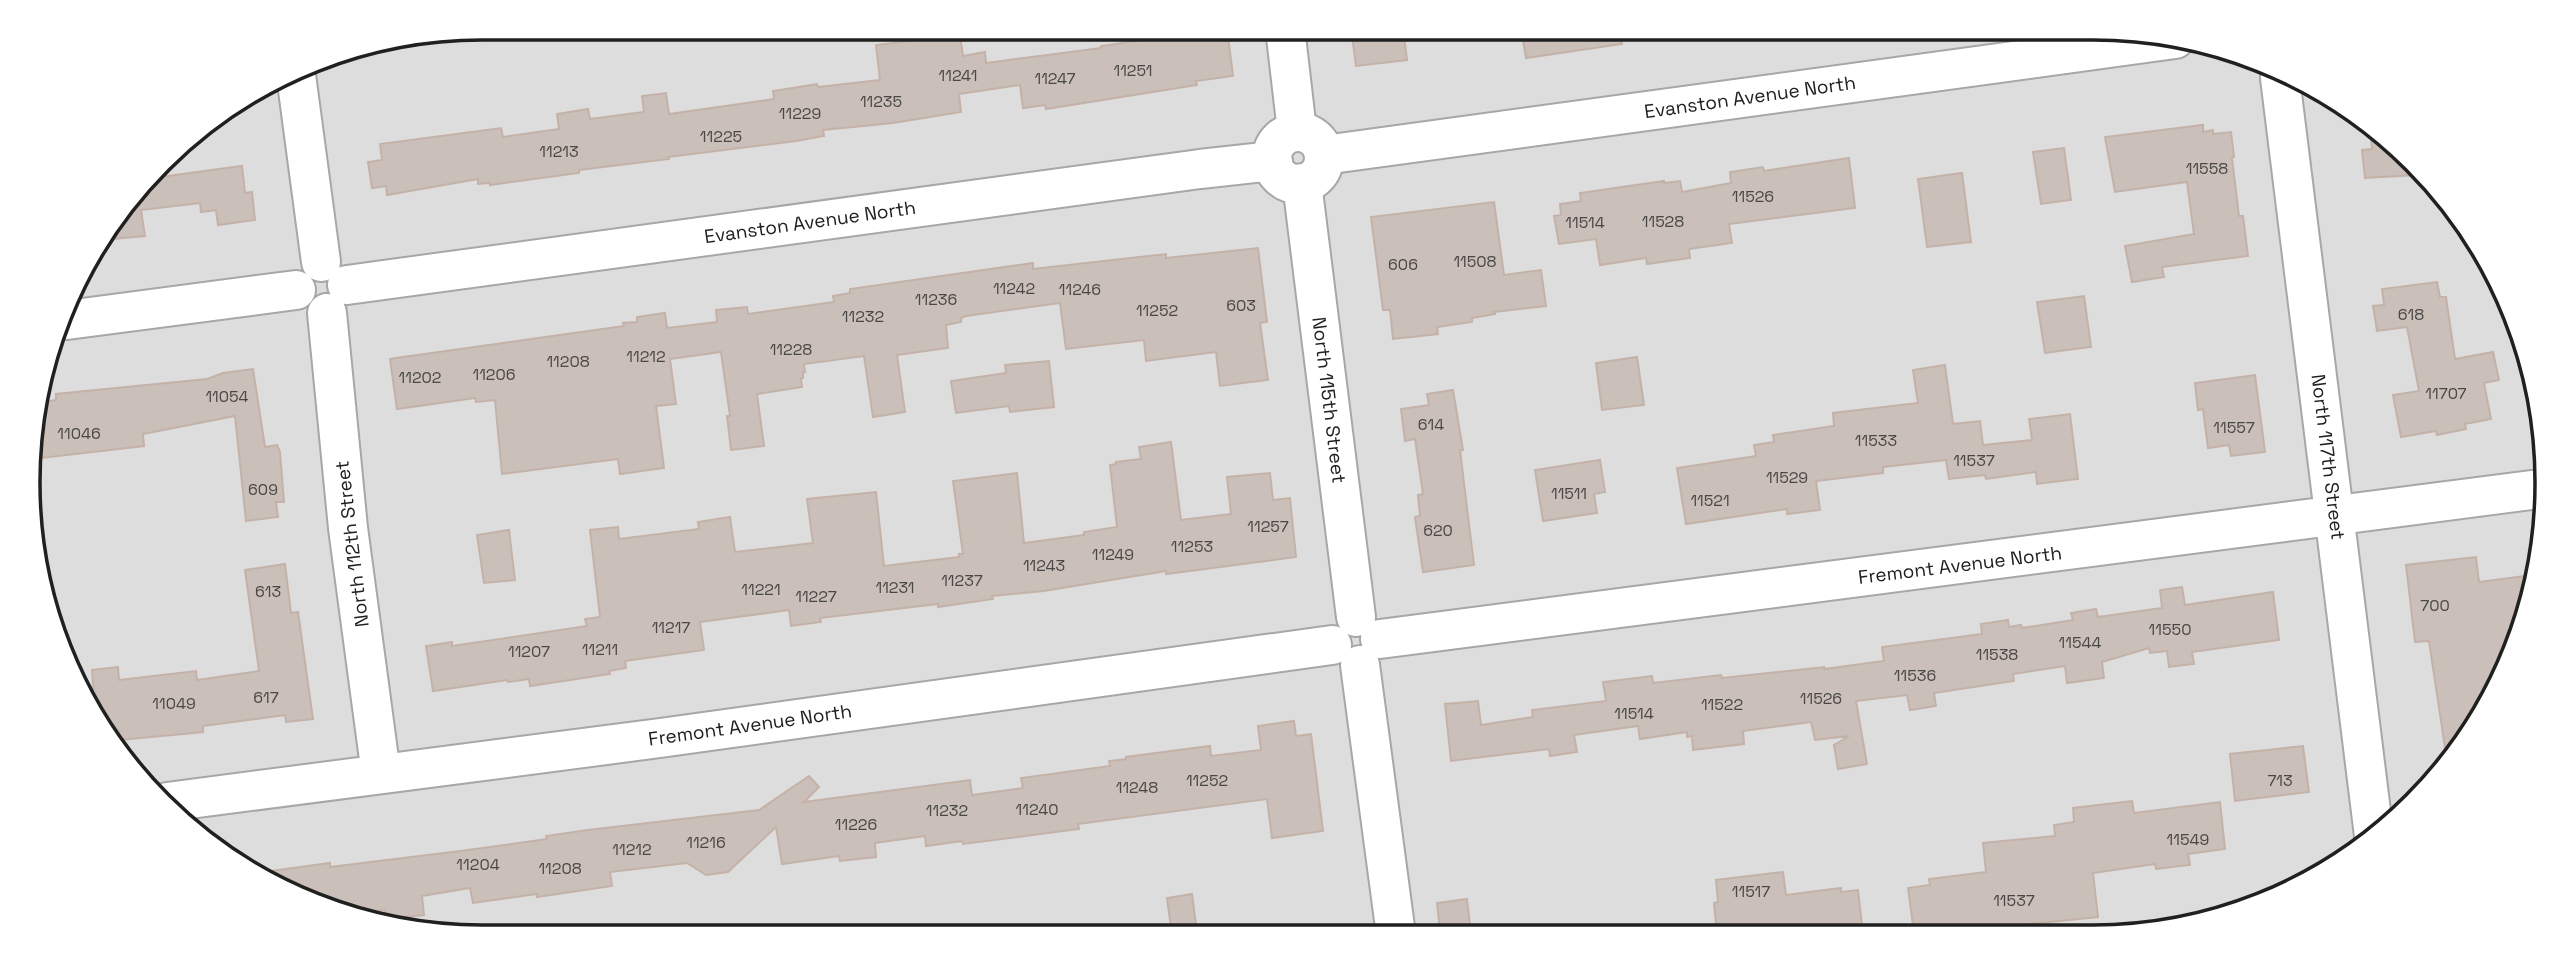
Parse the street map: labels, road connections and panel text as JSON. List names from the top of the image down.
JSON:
{
  "streets": {
    "street": [
      "Evanston Avenue North",
      "North 115th Street",
      "North 117th Street",
      "North 112th Street",
      "Fremont Avenue North"
    ]
  },
  "crossings": [
    ["Evanston Avenue North", "North 115th Street"],
    ["Evanston Avenue North", "North 112th Street"],
    ["North 115th Street", "Fremont Avenue North"],
    ["North 117th Street", "Fremont Avenue North"],
    ["North 112th Street", "Fremont Avenue North"]
  ],
  "house_numbers": [
    "11251",
    "11241",
    "11247",
    "11235",
    "11229",
    "11225",
    "11213",
    "11558",
    "11526",
    "11528",
    "11514",
    "11508",
    "606",
    "11242",
    "11246",
    "11236",
    "603",
    "11252",
    "618",
    "11232",
    "11228",
    "11212",
    "11208",
    "11206",
    "11202",
    "11707",
    "11054",
    "614",
    "11557",
    "11046",
    "11533",
    "11537",
    "11529",
    "609",
    "11511",
    "11521",
    "11257",
    "620",
    "11253",
    "11249",
    "11243",
    "11237",
    "11231",
    "11221",
    "613",
    "11227",
    "700",
    "11217",
    "11550",
    "11544",
    "11211",
    "11207",
    "11538",
    "11536",
    "617",
    "11526",
    "11049",
    "11522",
    "11514",
    "11252",
    "713",
    "11248",
    "11240",
    "11232",
    "11226",
    "11549",
    "11216",
    "11212",
    "11204",
    "11208",
    "11517",
    "11537"
  ]
}
